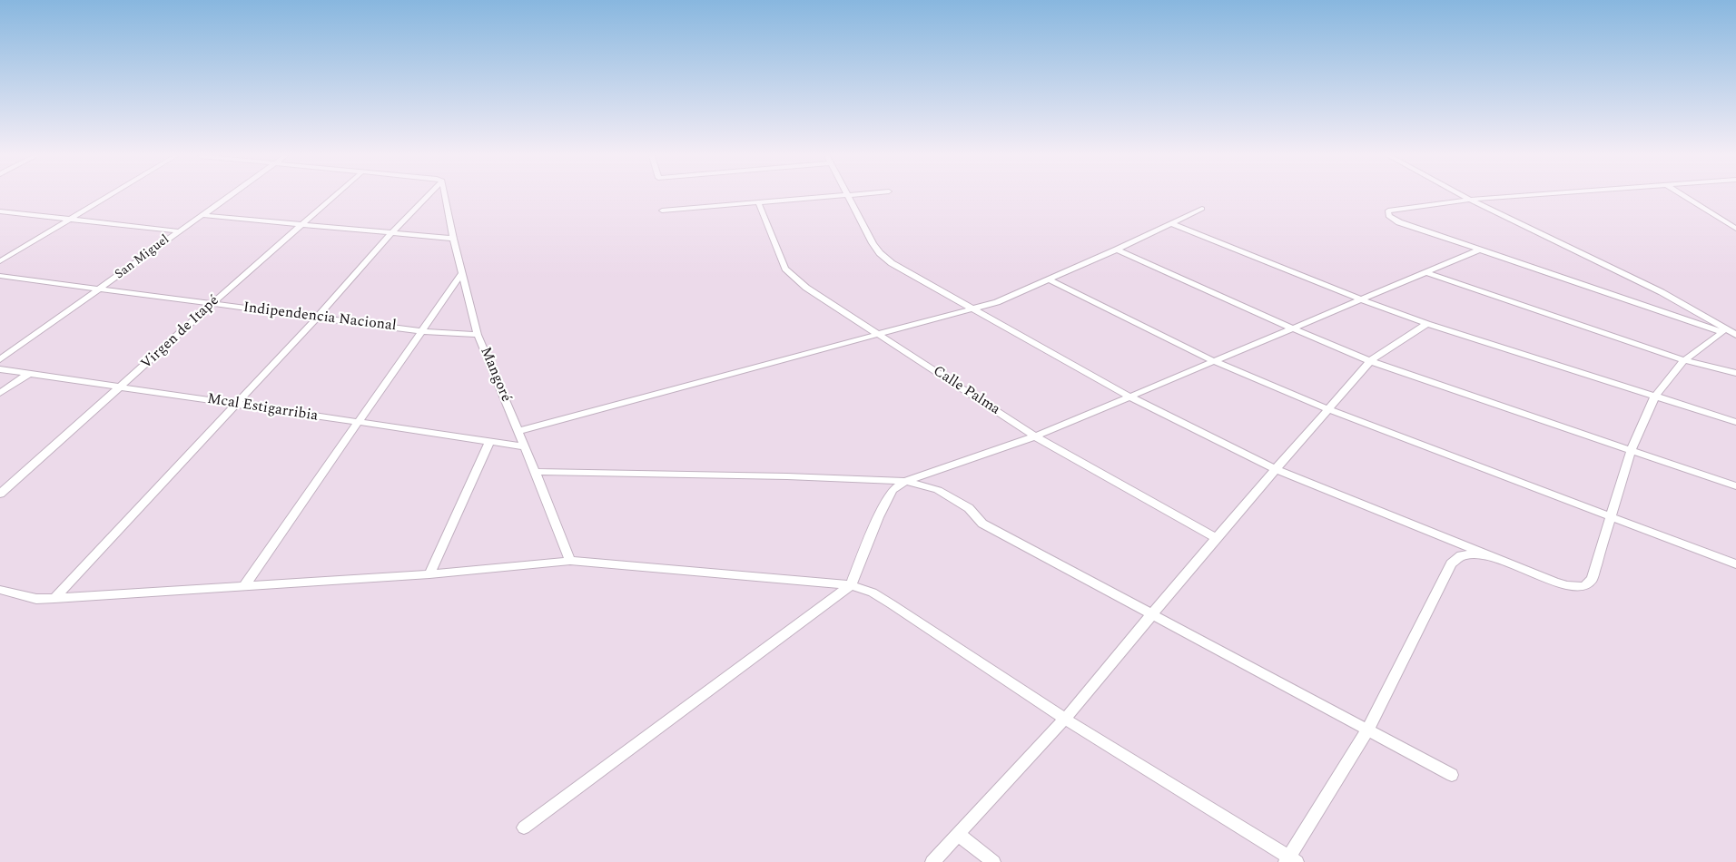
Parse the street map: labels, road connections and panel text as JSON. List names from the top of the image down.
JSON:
{
  "streets": {
    "street": [
      "San Miguel",
      "Indipendencia Nacional",
      "Virgen de Itapé",
      "Mangoré",
      "Calle Palma",
      "Mcal Estigarribia"
    ]
  },
  "crossings": [
    ["San Miguel", "Indipendencia Nacional"],
    ["Indipendencia Nacional", "Virgen de Itapé"],
    ["Indipendencia Nacional", "Mangoré"],
    ["Virgen de Itapé", "Mcal Estigarribia"],
    ["Mangoré", "Mcal Estigarribia"]
  ]
}
